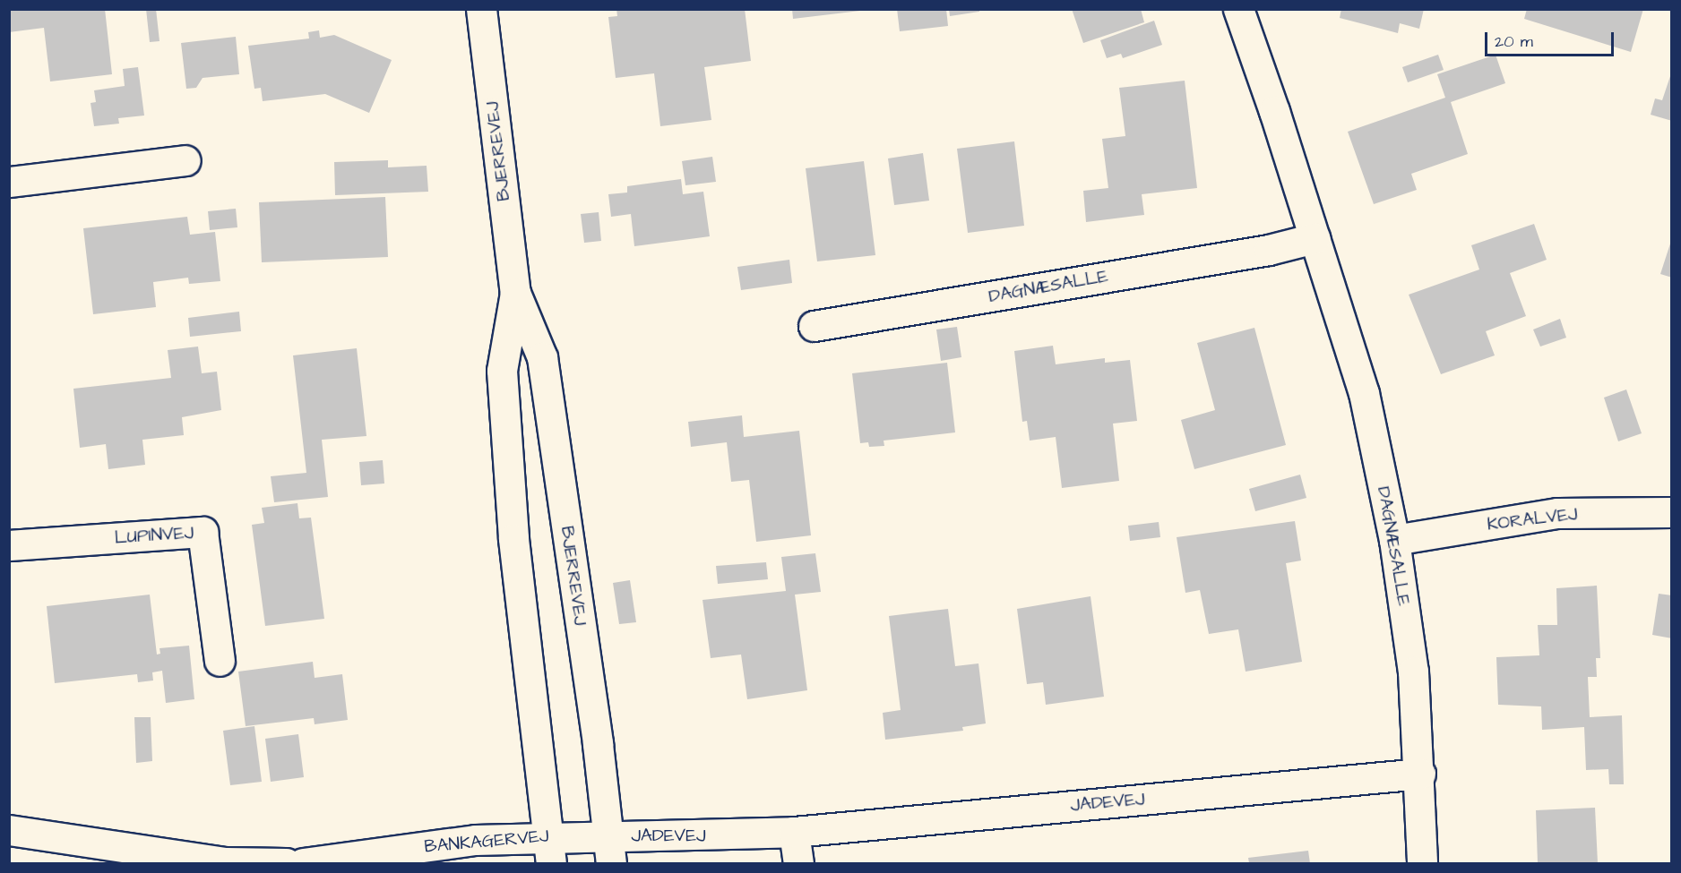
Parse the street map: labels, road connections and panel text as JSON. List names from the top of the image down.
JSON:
{
  "streets": {
    "street": [
      "BJERREVEJ",
      "DAGNÆSALLE",
      "KORALVEJ",
      "LUPINVEJ",
      "JADEVEJ",
      "BANKAGERVEJ"
    ]
  },
  "crossings": [
    ["BJERREVEJ", "JADEVEJ"],
    ["BJERREVEJ", "BANKAGERVEJ"],
    ["DAGNÆSALLE", "KORALVEJ"],
    ["DAGNÆSALLE", "JADEVEJ"],
    ["JADEVEJ", "BANKAGERVEJ"]
  ],
  "scale_bar": "20 m"
}
